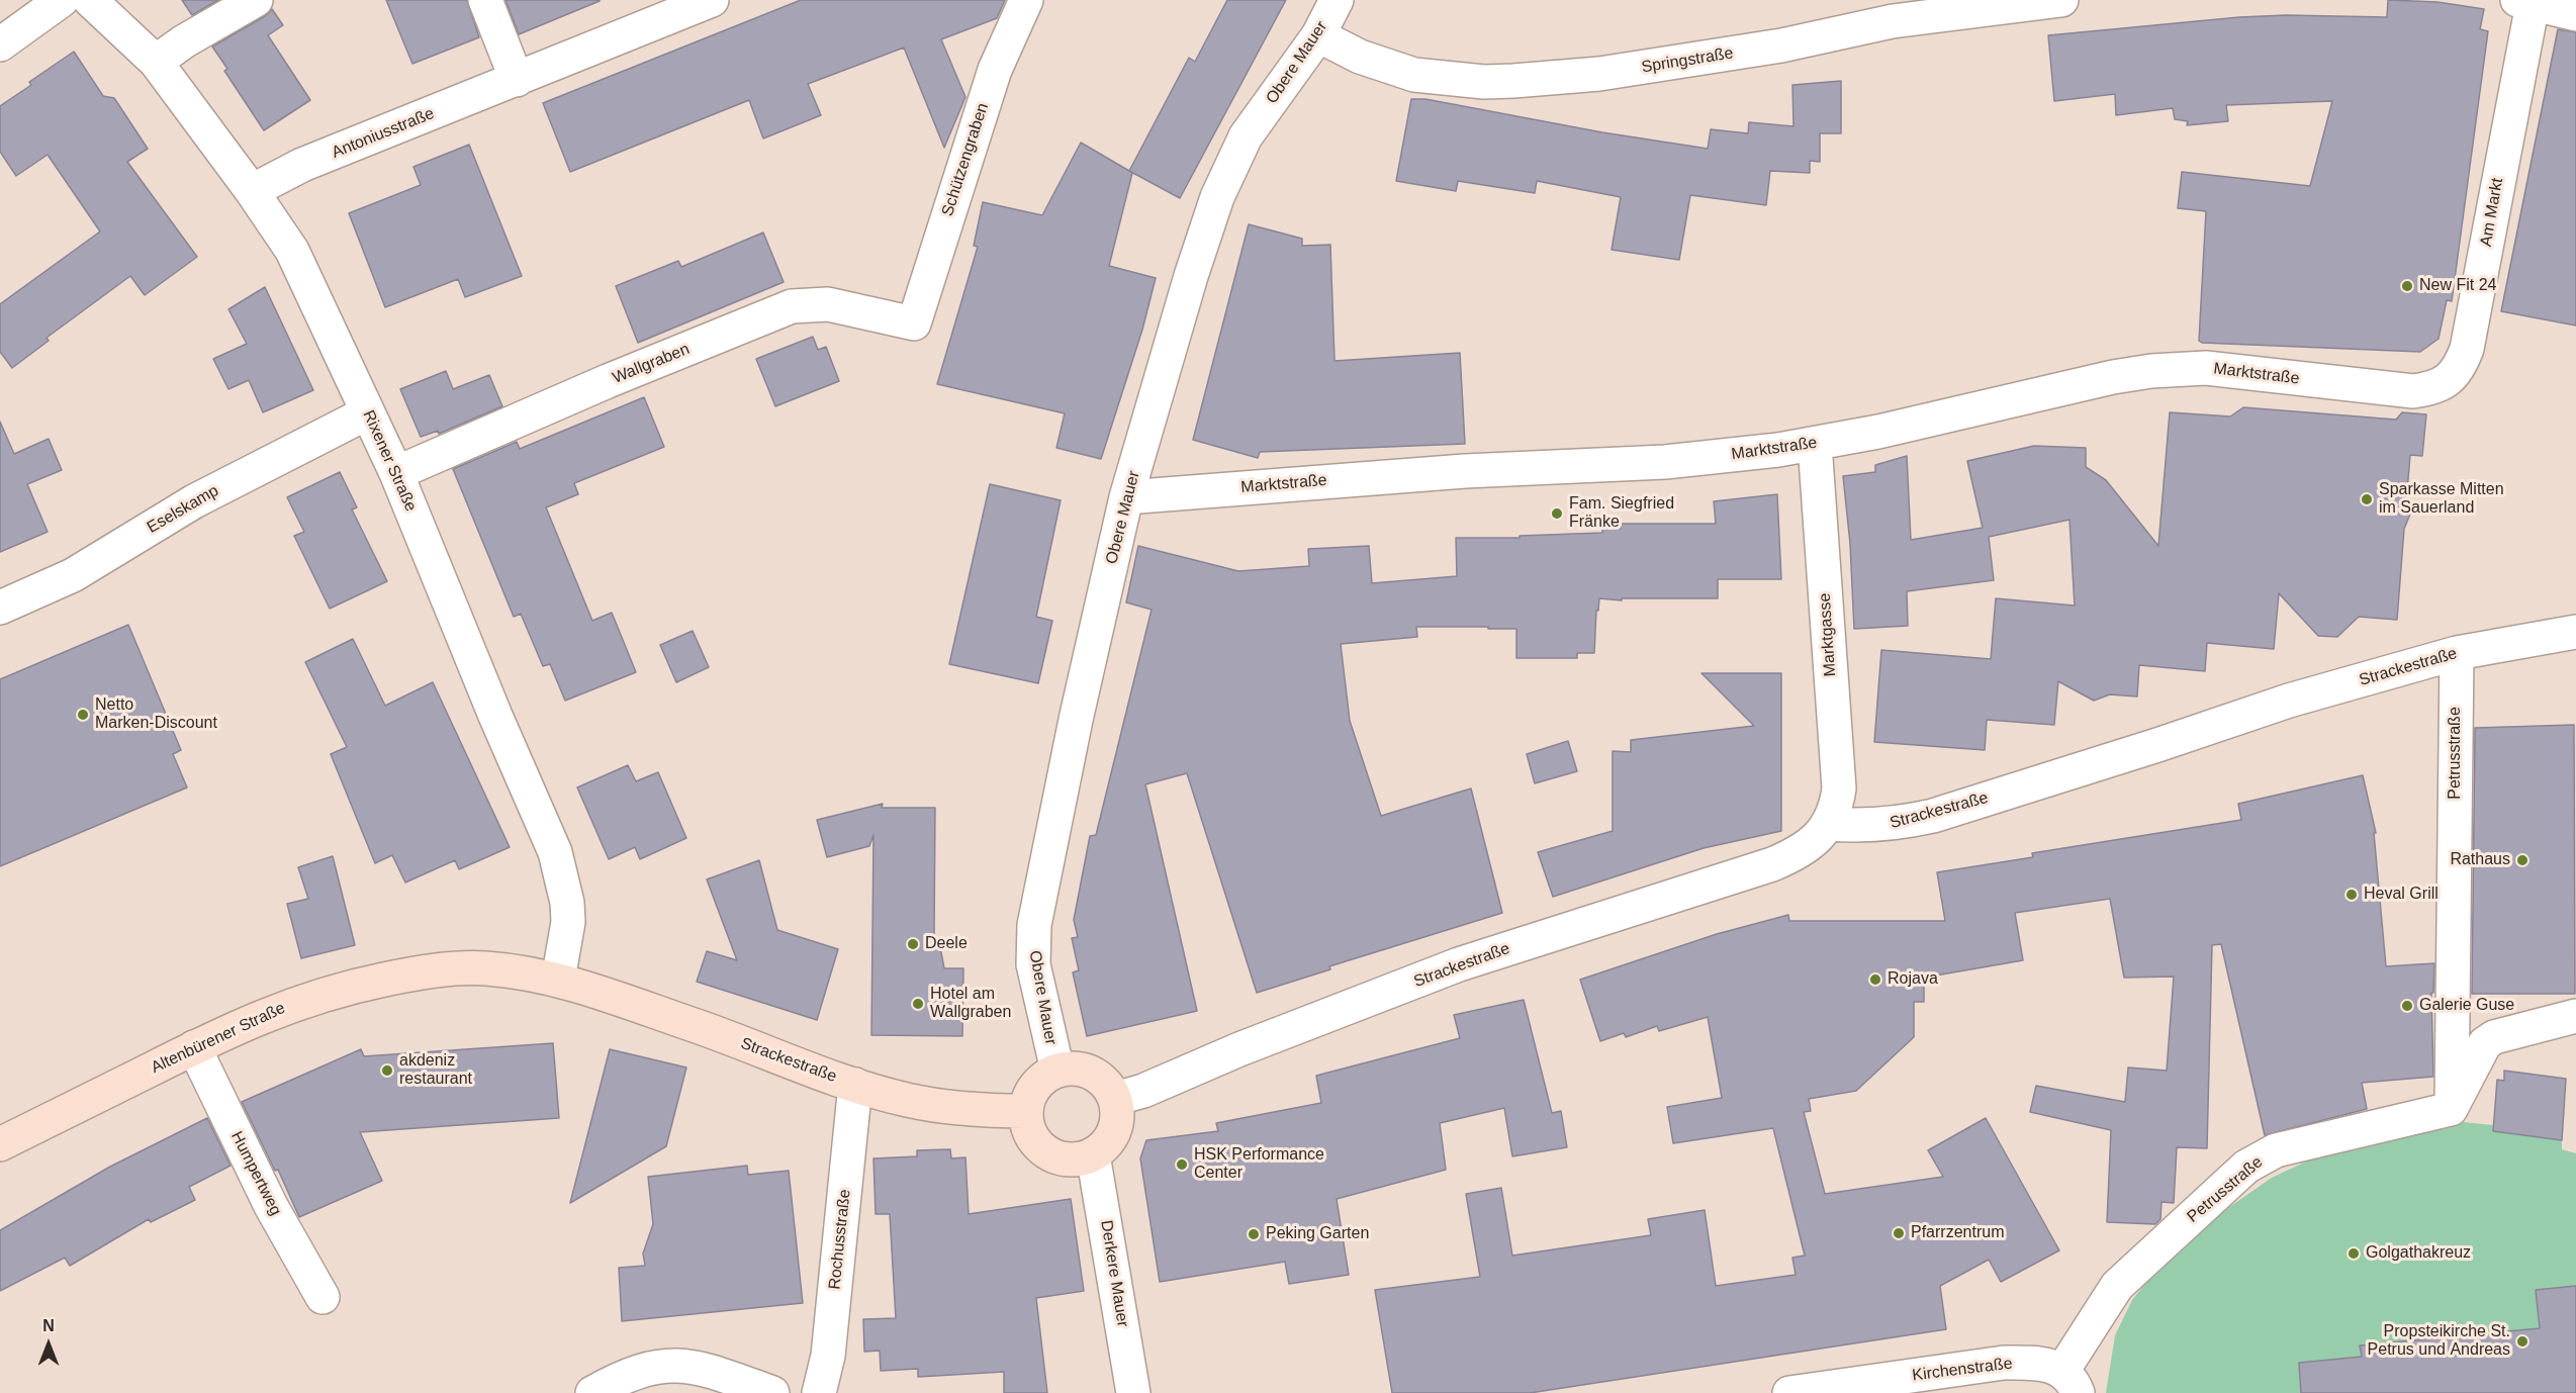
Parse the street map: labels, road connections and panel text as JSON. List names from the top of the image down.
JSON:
{
  "streets": {
    "street": [
      "Springstraße",
      "Obere Mauer",
      "Antoniusstraße",
      "Schützengraben",
      "Am Markt",
      "Wallgraben",
      "Marktstraße",
      "Rixener Straße",
      "Eselskamp",
      "Marktgasse",
      "Strackestraße",
      "Petrusstraße",
      "Altenbürener Straße",
      "Humpertweg",
      "Rochusstraße",
      "Derkere Mauer",
      "Kirchenstraße"
    ]
  },
  "crossings": [
    ["Springstraße", "Obere Mauer"],
    ["Obere Mauer", "Marktstraße"],
    ["Obere Mauer", "Strackestraße"],
    ["Obere Mauer", "Derkere Mauer"],
    ["Antoniusstraße", "Rixener Straße"],
    ["Schützengraben", "Wallgraben"],
    ["Am Markt", "Marktstraße"],
    ["Wallgraben", "Rixener Straße"],
    ["Marktstraße", "Marktgasse"],
    ["Rixener Straße", "Eselskamp"],
    ["Rixener Straße", "Strackestraße"],
    ["Rixener Straße", "Altenbürener Straße"],
    ["Marktgasse", "Strackestraße"],
    ["Strackestraße", "Petrusstraße"],
    ["Strackestraße", "Altenbürener Straße"],
    ["Strackestraße", "Rochusstraße"],
    ["Strackestraße", "Derkere Mauer"],
    ["Petrusstraße", "Kirchenstraße"],
    ["Altenbürener Straße", "Humpertweg"]
  ],
  "places": [
    "New Fit 24",
    "Sparkasse Mitten im Sauerland",
    "Fam. Siegfried Fränke",
    "Netto Marken-Discount",
    "Rathaus",
    "Heval Grill",
    "Deele",
    "Rojava",
    "Hotel am Wallgraben",
    "Galerie Guse",
    "akdeniz restaurant",
    "HSK Performance Center",
    "Pfarrzentrum",
    "Peking Garten",
    "Golgathakreuz",
    "Propsteikirche St. Petrus und Andreas"
  ],
  "north": "top"
}
